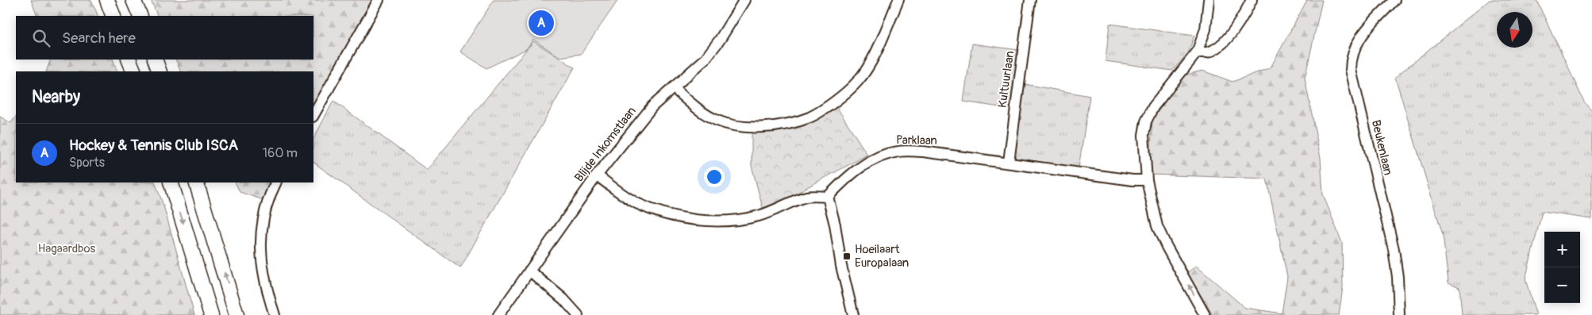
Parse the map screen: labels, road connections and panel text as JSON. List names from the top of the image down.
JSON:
{
  "streets": {
    "street": [
      "Kultuurlaan",
      "Parklaan",
      "Blijde Inkomstlaan",
      "Beukenlaan"
    ]
  },
  "crossings": [
    ["Kultuurlaan", "Parklaan"]
  ],
  "parks": ["Hagaardbos"],
  "places": {
    "transit": ["Hoeilaart Europalaan"]
  },
  "north": "bottom",
  "page": {
    "pins": "A",
    "search": "Search here",
    "heading": "Nearby",
    "list": [
      {
        "mark": "A",
        "name": "Hockey & Tennis Club ISCA",
        "note": "Sports",
        "value": "160 m"
      }
    ],
    "map_buttons": ["+", "−"]
  }
}
